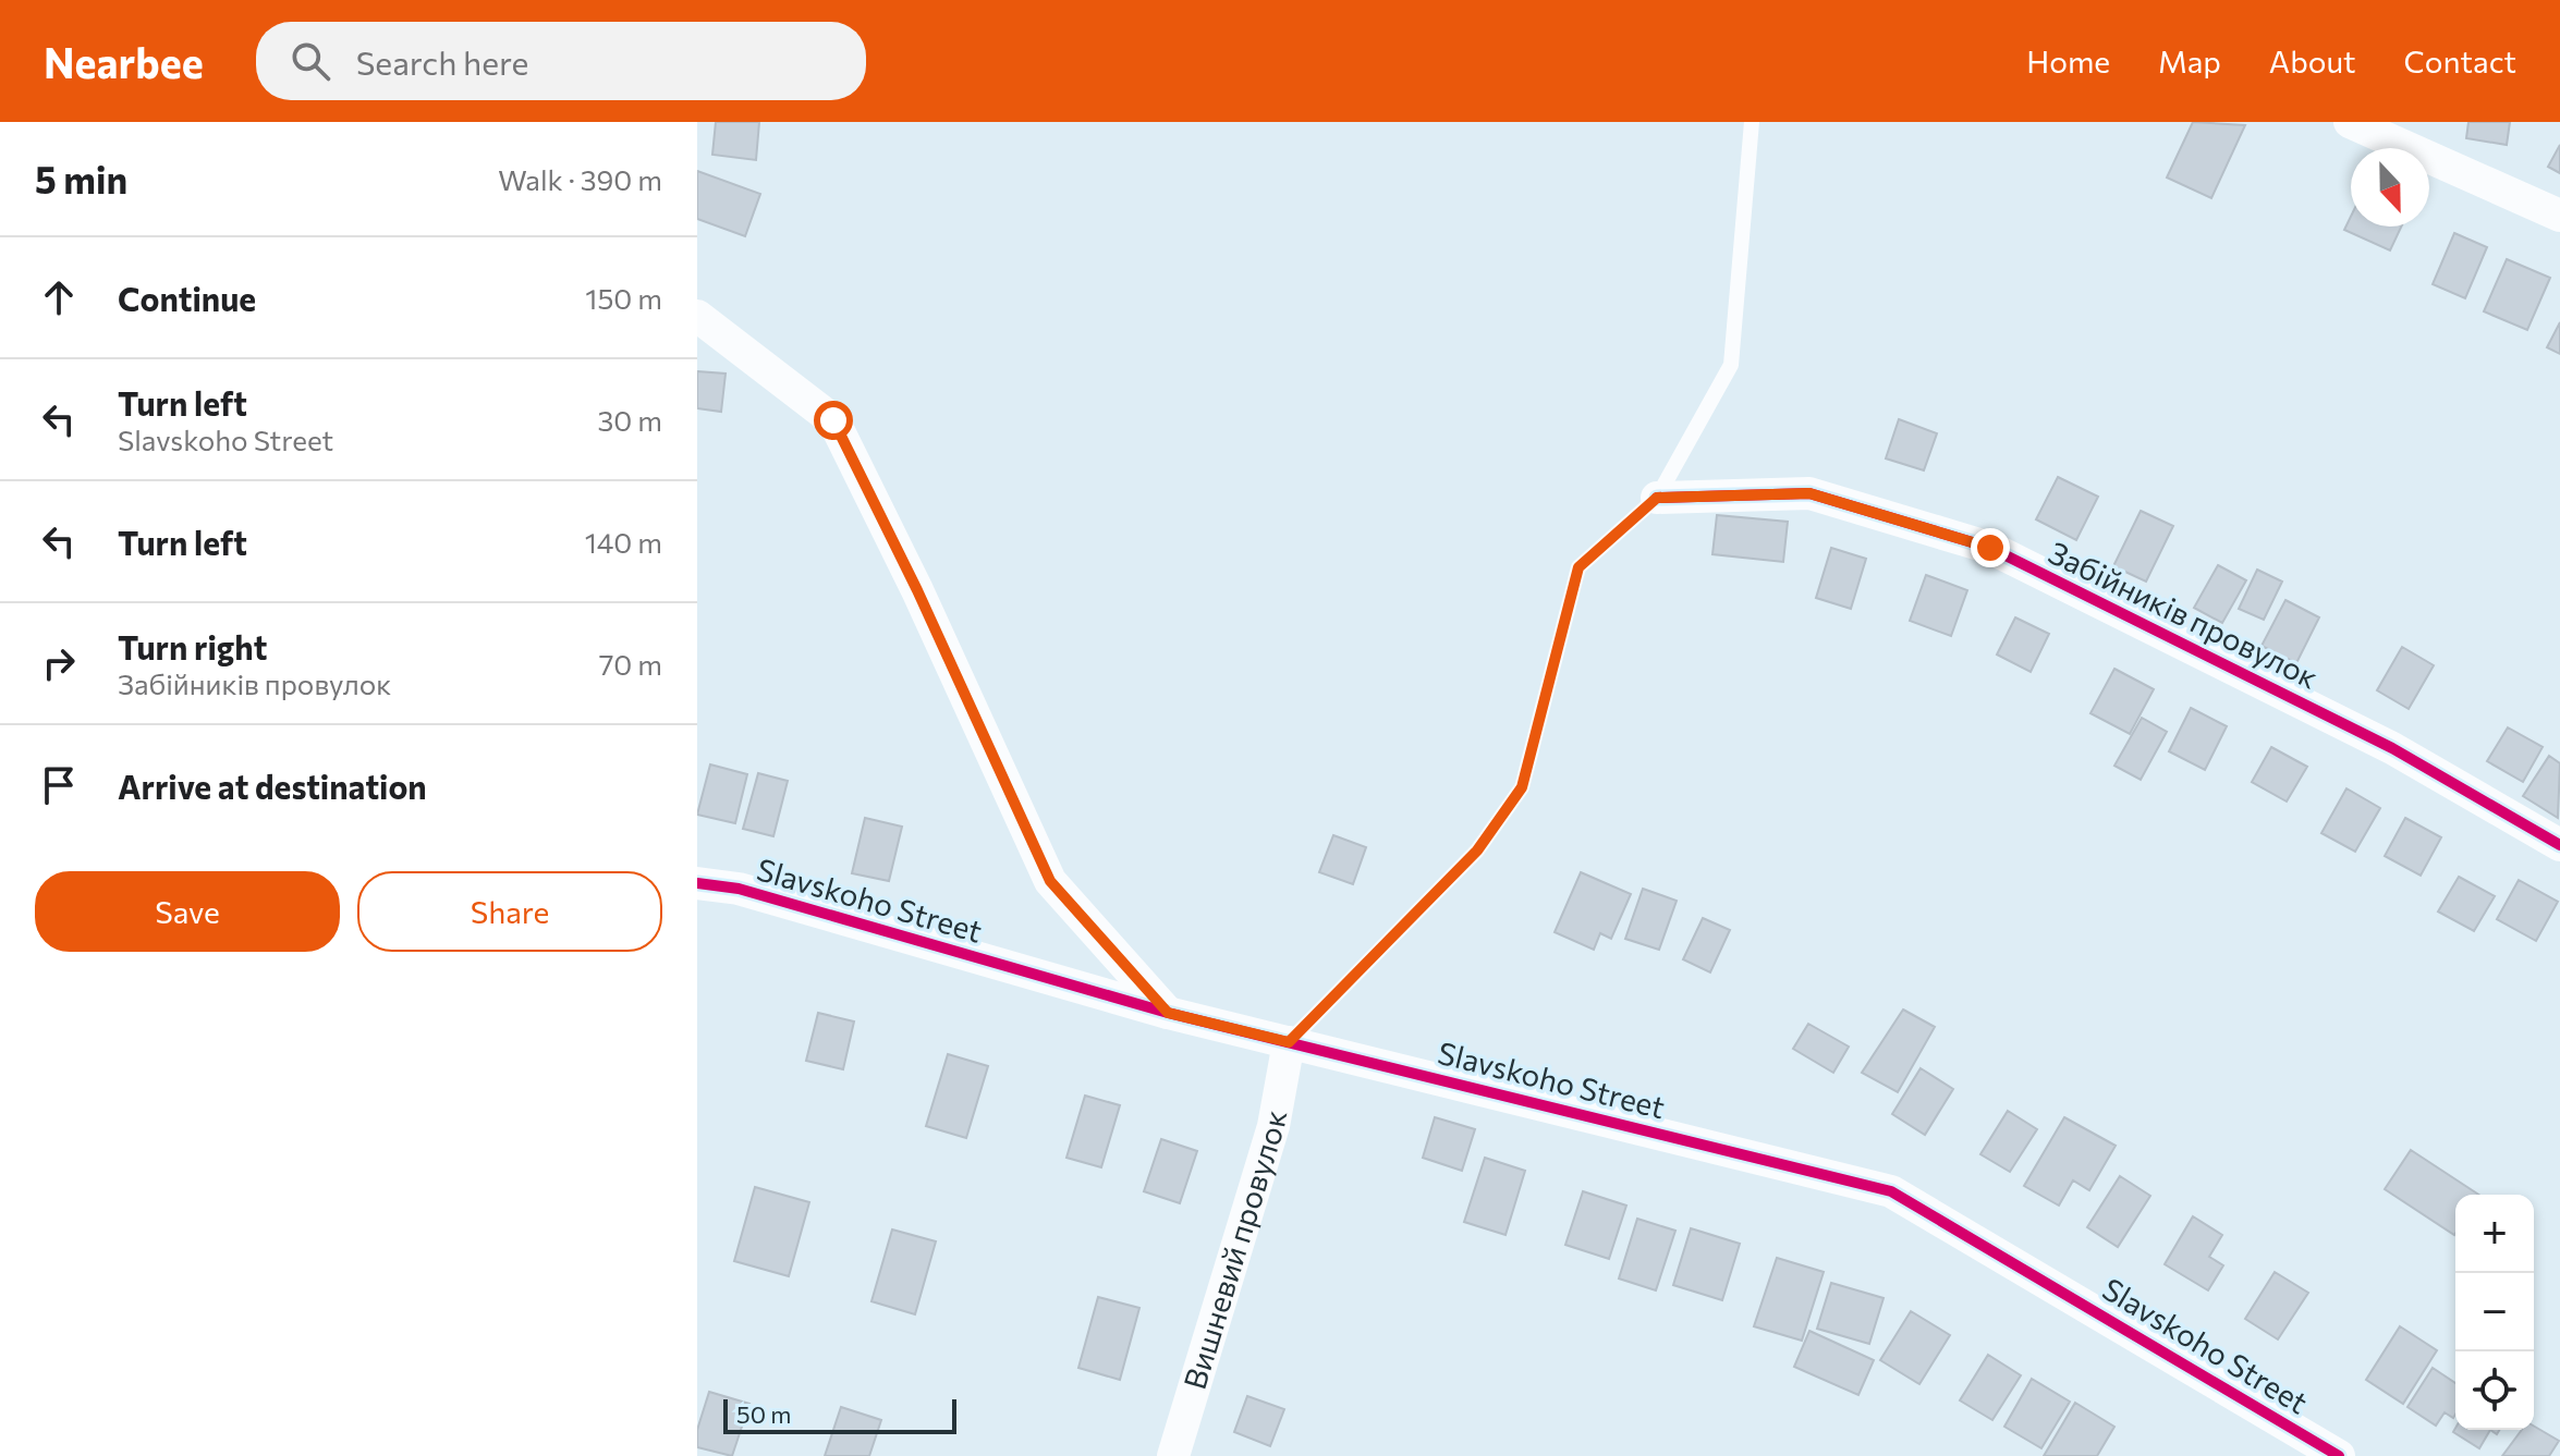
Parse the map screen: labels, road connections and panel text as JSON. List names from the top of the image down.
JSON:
{
  "streets": {
    "street": ["Забійників провулок", "Slavskoho Street", "Вишневий провулок"]
  },
  "crossings": [
    ["Slavskoho Street", "Вишневий провулок"]
  ],
  "scale_bar": "50 m",
  "north": "bottom",
  "page": {
    "header": "Nearbee",
    "search": "Search here",
    "nav": [
      "Home",
      "Map",
      "About",
      "Contact"
    ],
    "heading": ["5 min", "Walk · 390 m"],
    "list": [
      ["Continue", "150 m"],
      ["Turn left", "Slavskoho Street", "30 m"],
      ["Turn left", "140 m"],
      ["Turn right", "Забійників провулок", "70 m"],
      "Arrive at destination"
    ],
    "buttons": ["Save", "Share"],
    "map_buttons": ["+", "−"],
    "scale": "50 m"
  }
}
